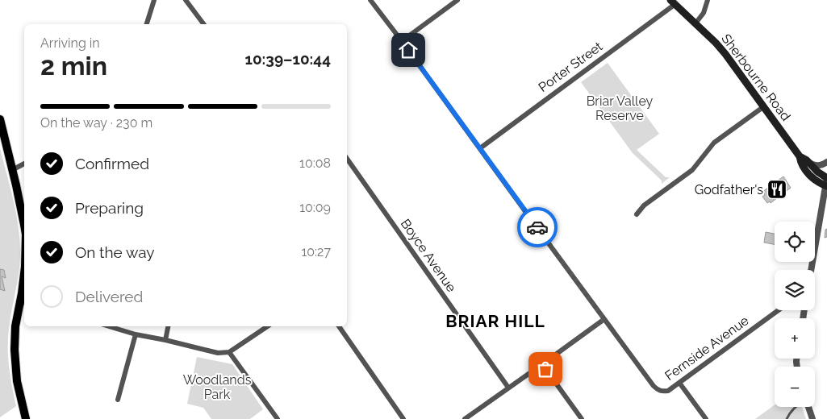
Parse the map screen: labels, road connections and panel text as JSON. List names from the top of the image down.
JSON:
{
  "streets": {
    "main road": ["Sherbourne Road"],
    "street": ["Porter Street", "Boyce Avenue", "Fernside Avenue"]
  },
  "crossings": [
    ["Porter Street", "Sherbourne Road"],
    ["Porter Street", "Fernside Avenue"]
  ],
  "districts": ["BRIAR HILL"],
  "parks": ["Briar Valley Reserve", "Woodlands Park"],
  "places": {
    "restaurant": ["Godfather's"]
  },
  "page": {
    "heading": ["2 min", "Arriving in", "10:39–10:44"],
    "bar": "On the way · 230 m",
    "list": [
      ["Confirmed", "10:08"],
      ["Preparing", "10:09"],
      ["On the way", "10:27"],
      "Delivered"
    ],
    "map_buttons": ["+", "−"]
  }
}
